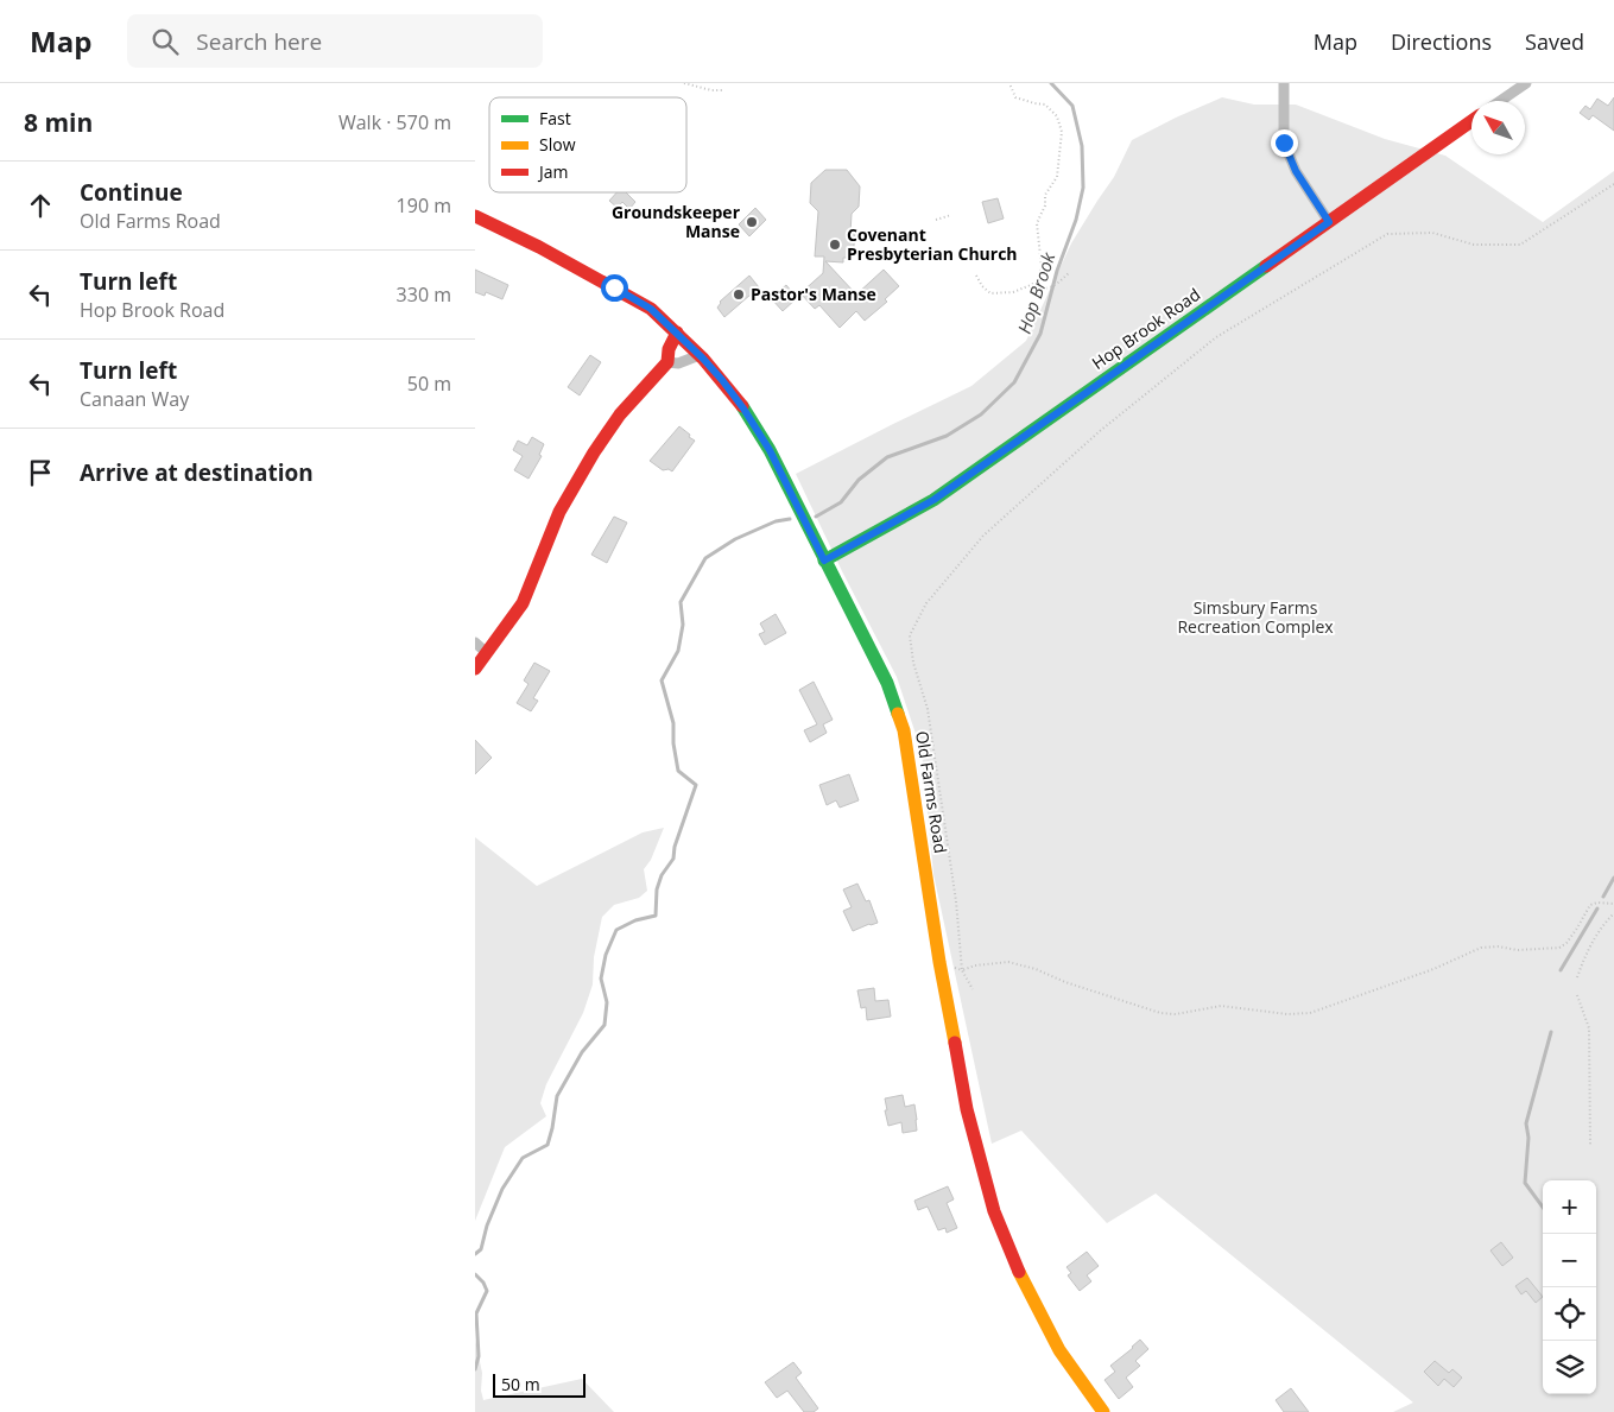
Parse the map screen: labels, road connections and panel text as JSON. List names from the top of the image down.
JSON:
{
  "streets": {
    "street": ["Hop Brook Road", "Old Farms Road"]
  },
  "crossings": [
    ["Hop Brook Road", "Old Farms Road"]
  ],
  "water": ["Hop Brook"],
  "parks": ["Simsbury Farms Recreation Complex"],
  "places": ["Groundskeeper Manse", "Covenant Presbyterian Church", "Pastor's Manse"],
  "legend": ["Fast", "Slow", "Jam"],
  "scale_bar": "50 m",
  "north": "top left",
  "page": {
    "header": "Map",
    "search": "Search here",
    "nav": ["Map", "Directions", "Saved"],
    "heading": ["8 min", "Walk · 570 m"],
    "list": [
      ["Continue", "Old Farms Road", "190 m"],
      ["Turn left", "Hop Brook Road", "330 m"],
      ["Turn left", "Canaan Way", "50 m"],
      "Arrive at destination"
    ],
    "map_buttons": ["+", "−"],
    "scale": "50 m"
  }
}
